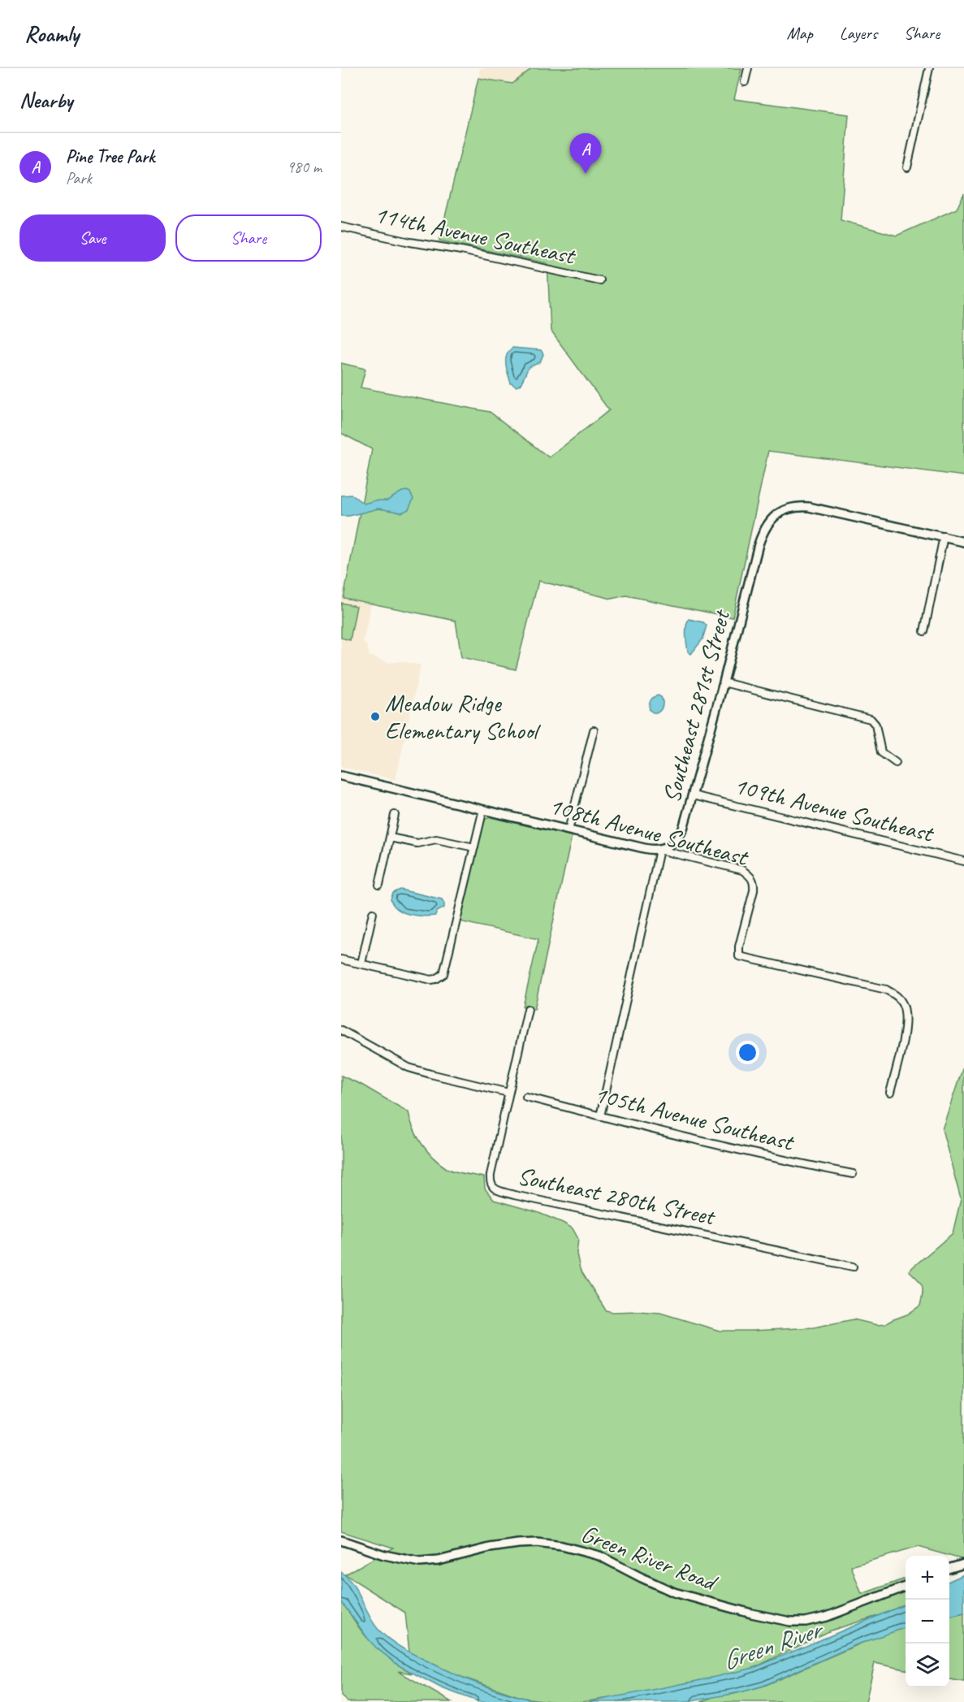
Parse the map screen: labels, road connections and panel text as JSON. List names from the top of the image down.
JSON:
{
  "streets": {
    "street": [
      "114th Avenue Southeast",
      "Southeast 281st Street",
      "109th Avenue Southeast",
      "108th Avenue Southeast",
      "105th Avenue Southeast",
      "Southeast 280th Street",
      "Green River Road"
    ]
  },
  "crossings": [
    ["Southeast 281st Street", "109th Avenue Southeast"],
    ["Southeast 281st Street", "108th Avenue Southeast"]
  ],
  "water": ["Green River"],
  "places": ["Meadow Ridge Elementary School"],
  "page": {
    "header": "Roamly",
    "nav": ["Map", "Layers", "Share"],
    "heading": "Nearby",
    "list": [
      {
        "mark": "A",
        "name": "Pine Tree Park",
        "note": "Park",
        "value": "980 m"
      }
    ],
    "pins": "A",
    "buttons": ["Save", "Share"],
    "map_buttons": ["+", "−"]
  }
}
